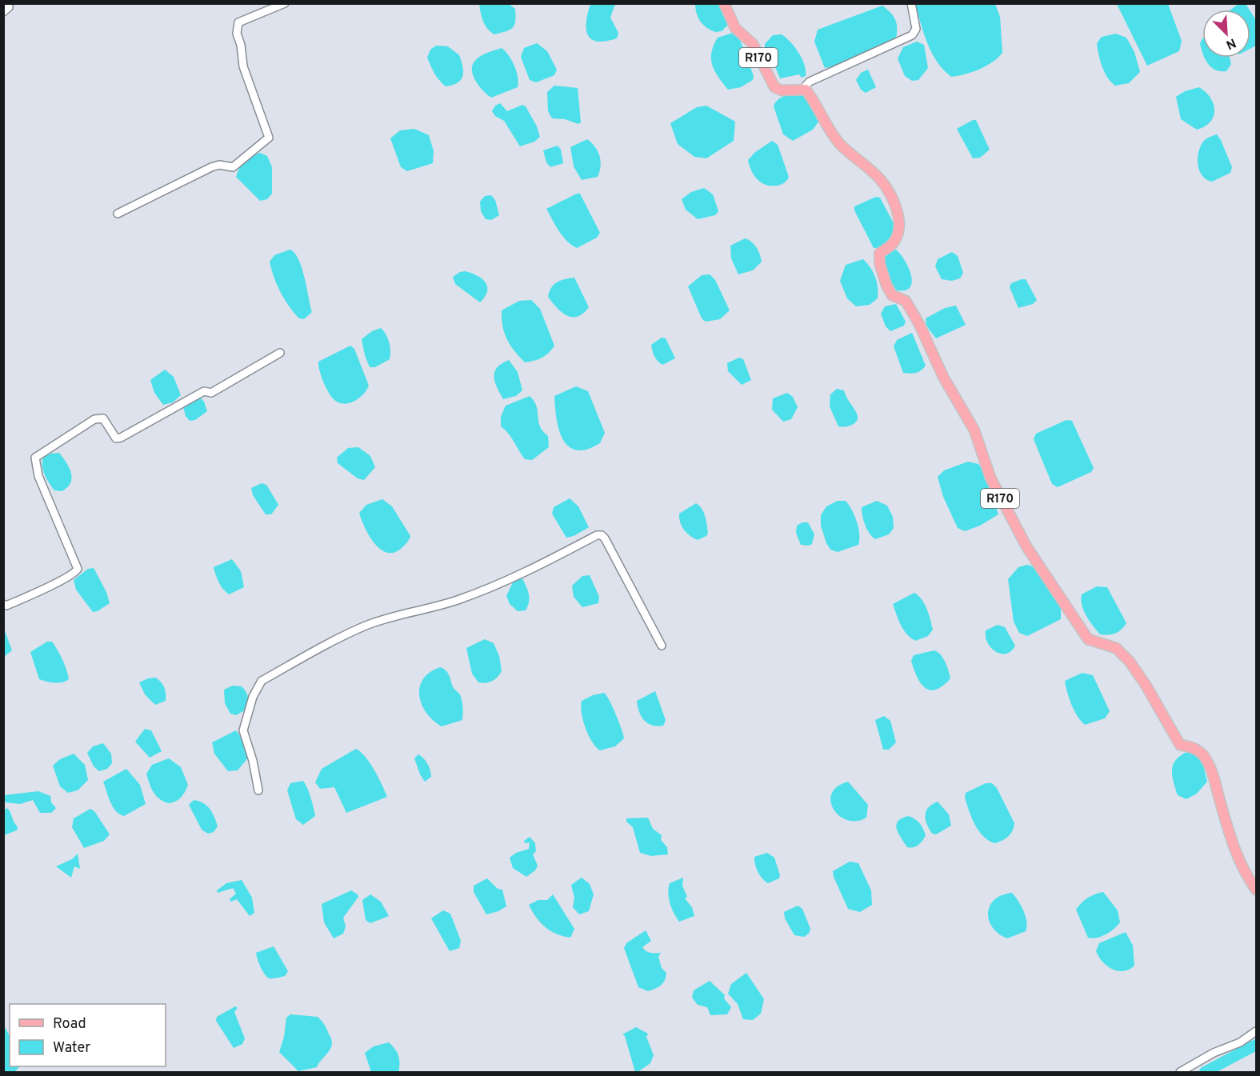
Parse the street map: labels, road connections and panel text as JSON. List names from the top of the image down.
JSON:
{
  "streets": {
    "main road": ["R170"]
  },
  "legend": ["Road", "Water"],
  "north": "bottom right"
}
